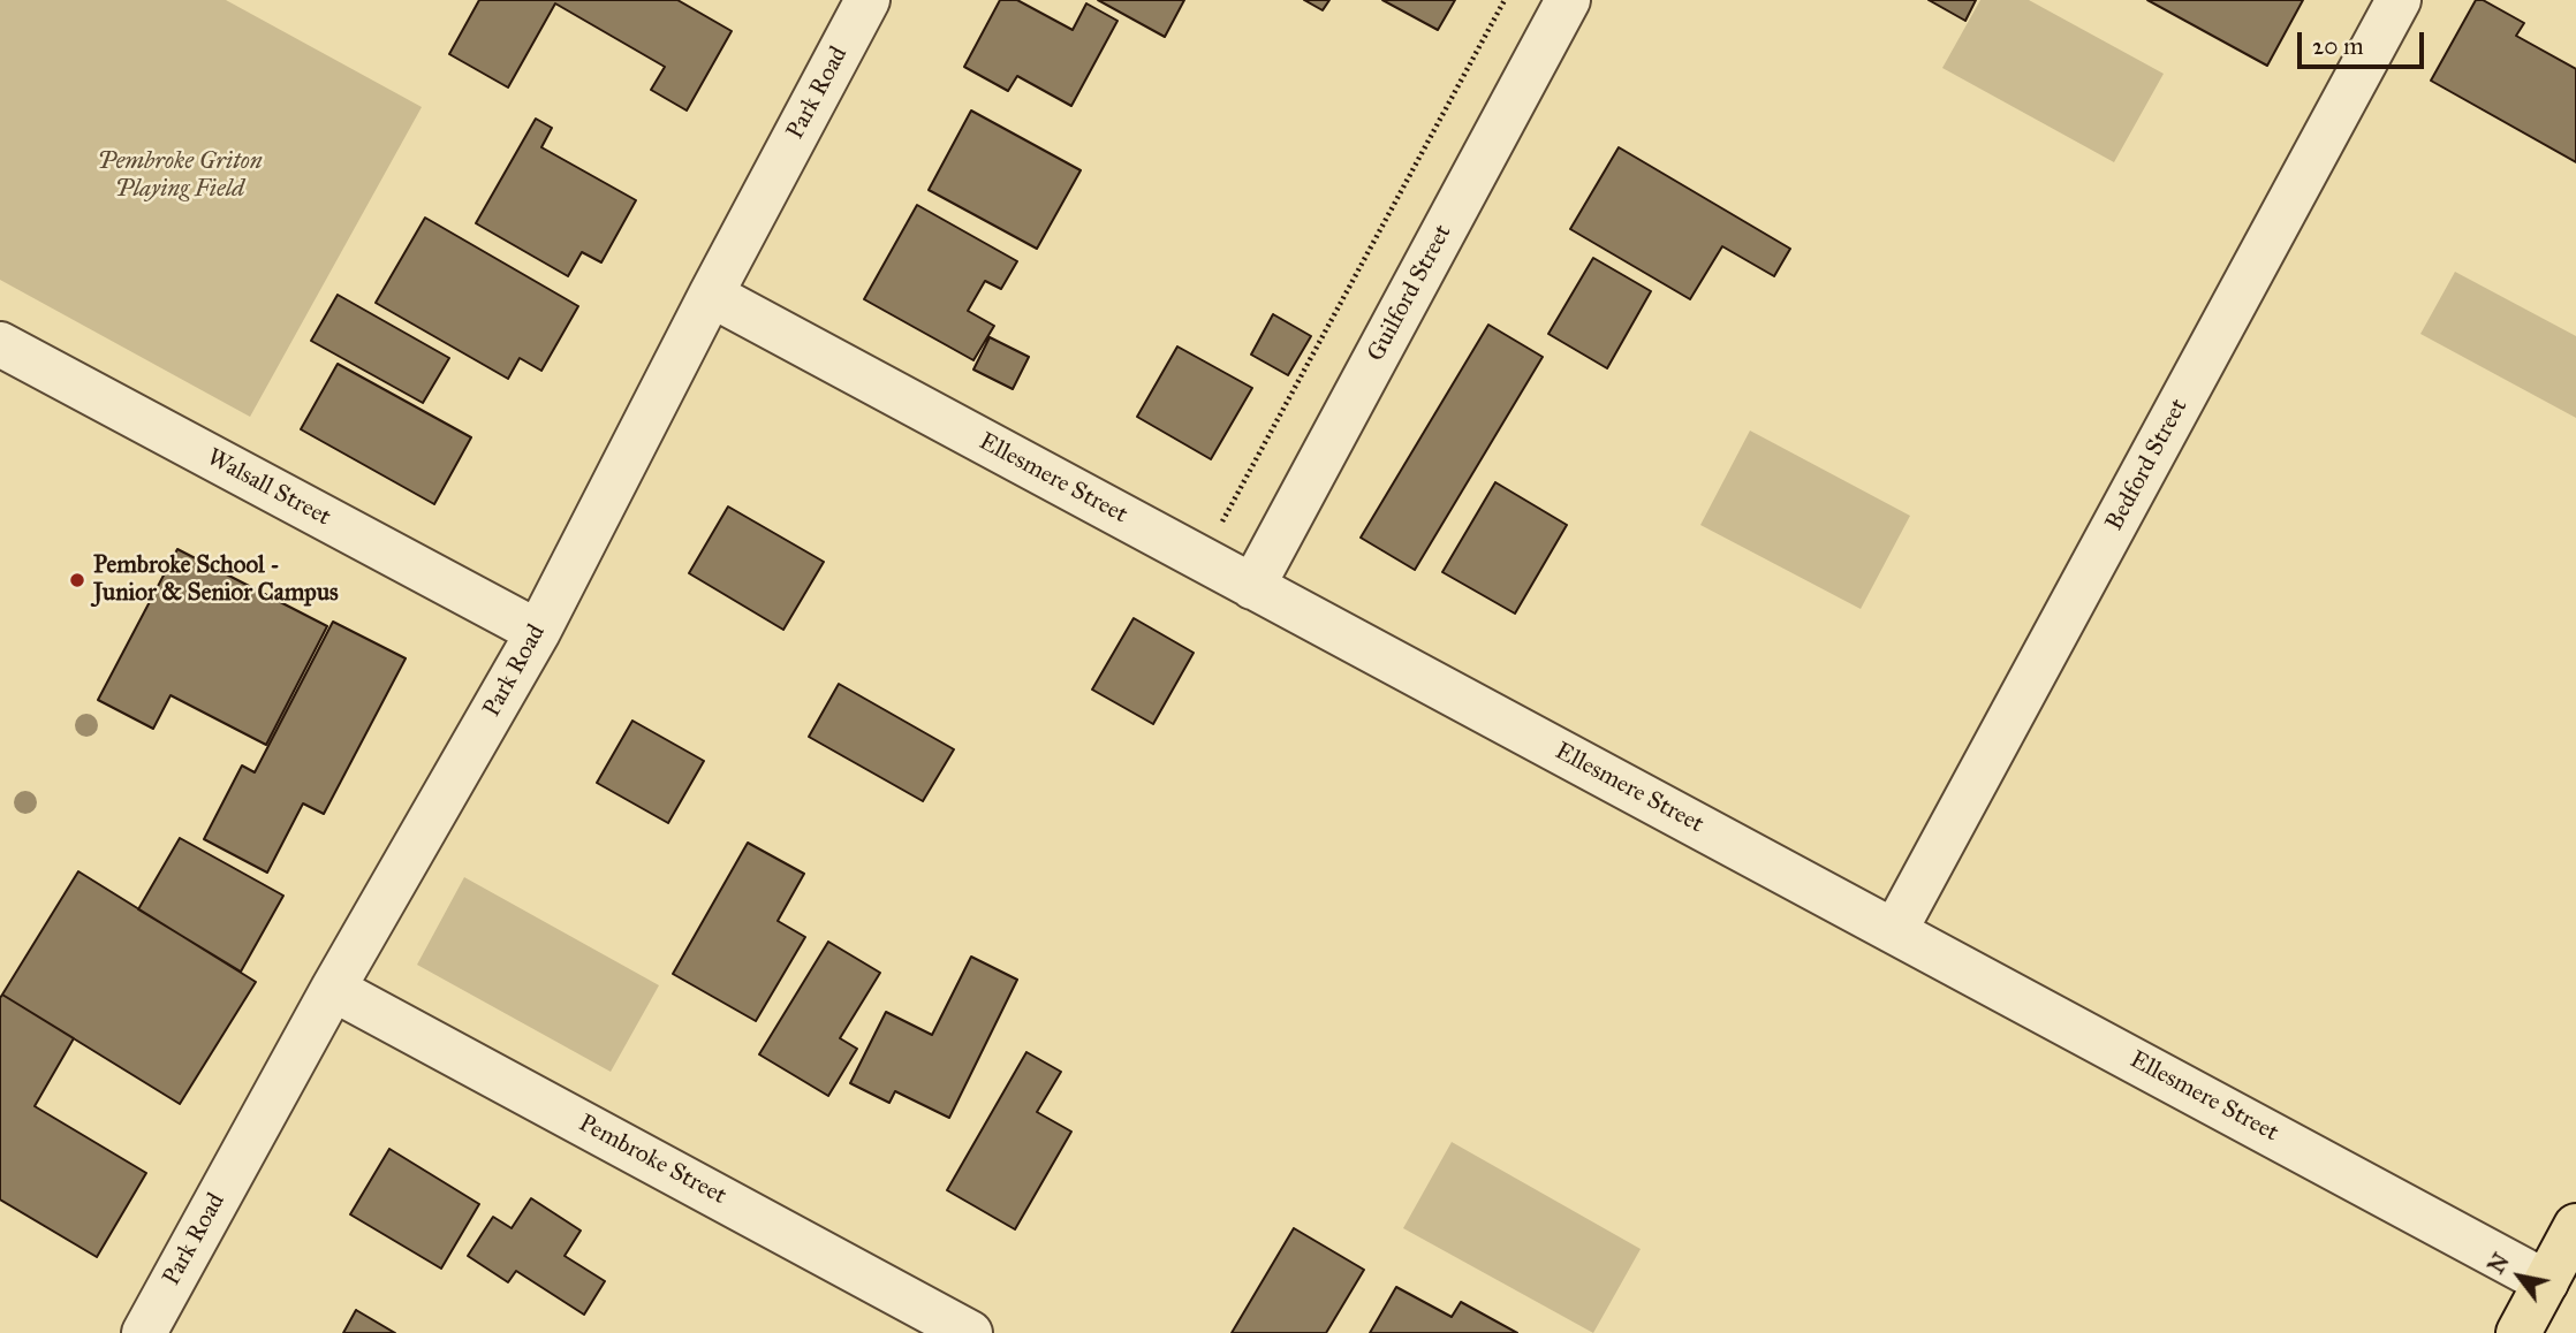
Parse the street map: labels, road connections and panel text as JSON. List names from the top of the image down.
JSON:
{
  "streets": {
    "street": [
      "Park Road",
      "Guilford Street",
      "Bedford Street",
      "Ellesmere Street",
      "Walsall Street",
      "Pembroke Street"
    ]
  },
  "crossings": [
    ["Park Road", "Ellesmere Street"],
    ["Park Road", "Walsall Street"],
    ["Park Road", "Pembroke Street"],
    ["Guilford Street", "Ellesmere Street"],
    ["Bedford Street", "Ellesmere Street"]
  ],
  "parks": ["Pembroke Griton Playing Field"],
  "places": ["Pembroke School - Junior & Senior Campus"],
  "scale_bar": "20 m",
  "north": "top left"
}
